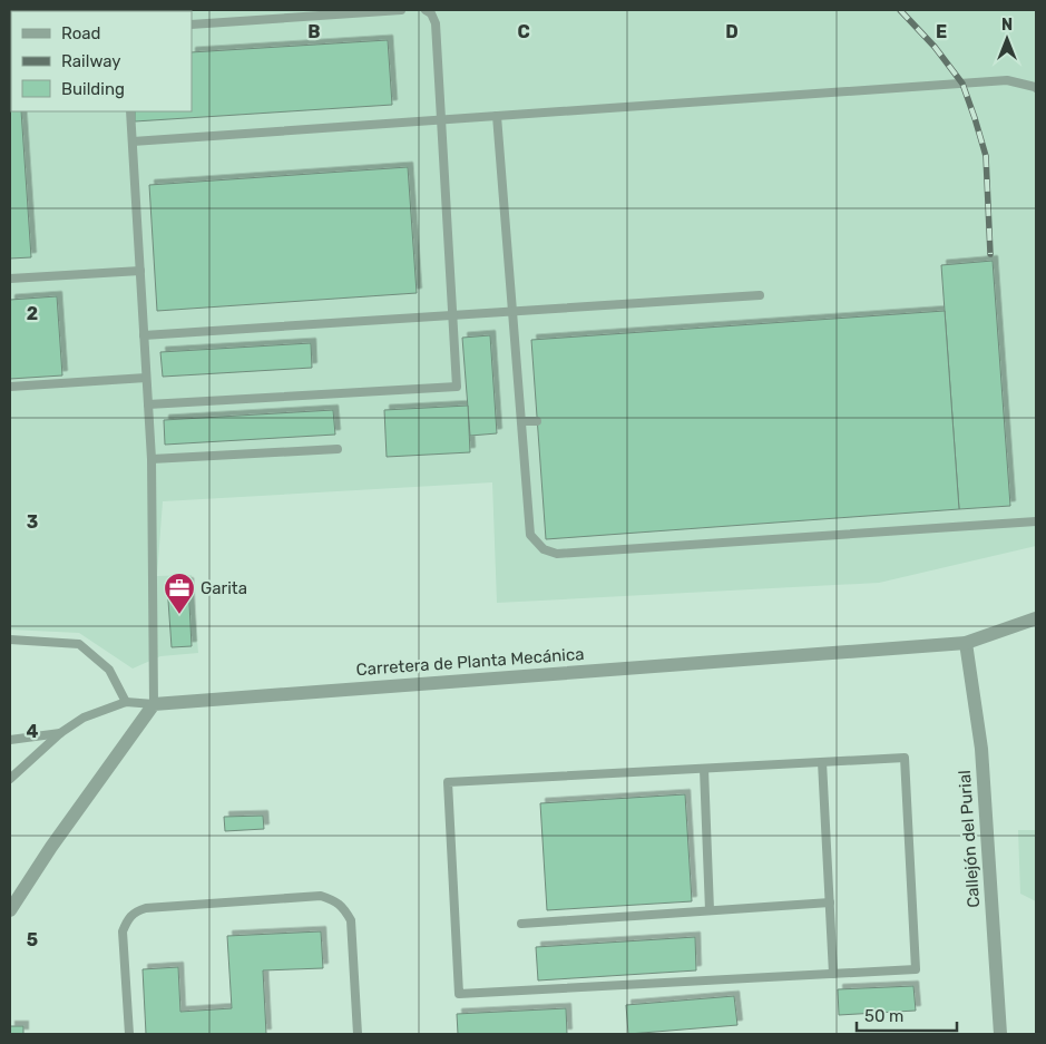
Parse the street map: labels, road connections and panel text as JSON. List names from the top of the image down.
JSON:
{
  "streets": {
    "street": ["Carretera de Planta Mecánica", "Callejón del Purial"]
  },
  "crossings": [
    ["Carretera de Planta Mecánica", "Callejón del Purial"]
  ],
  "places": {
    "office": ["Garita"]
  },
  "legend": ["Road", "Railway", "Building"],
  "scale_bar": "50 m",
  "north": "top",
  "grid": {
    "columns": [
      "B",
      "C",
      "D",
      "E"
    ],
    "rows": [
      "2",
      "3",
      "4",
      "5"
    ]
  }
}
